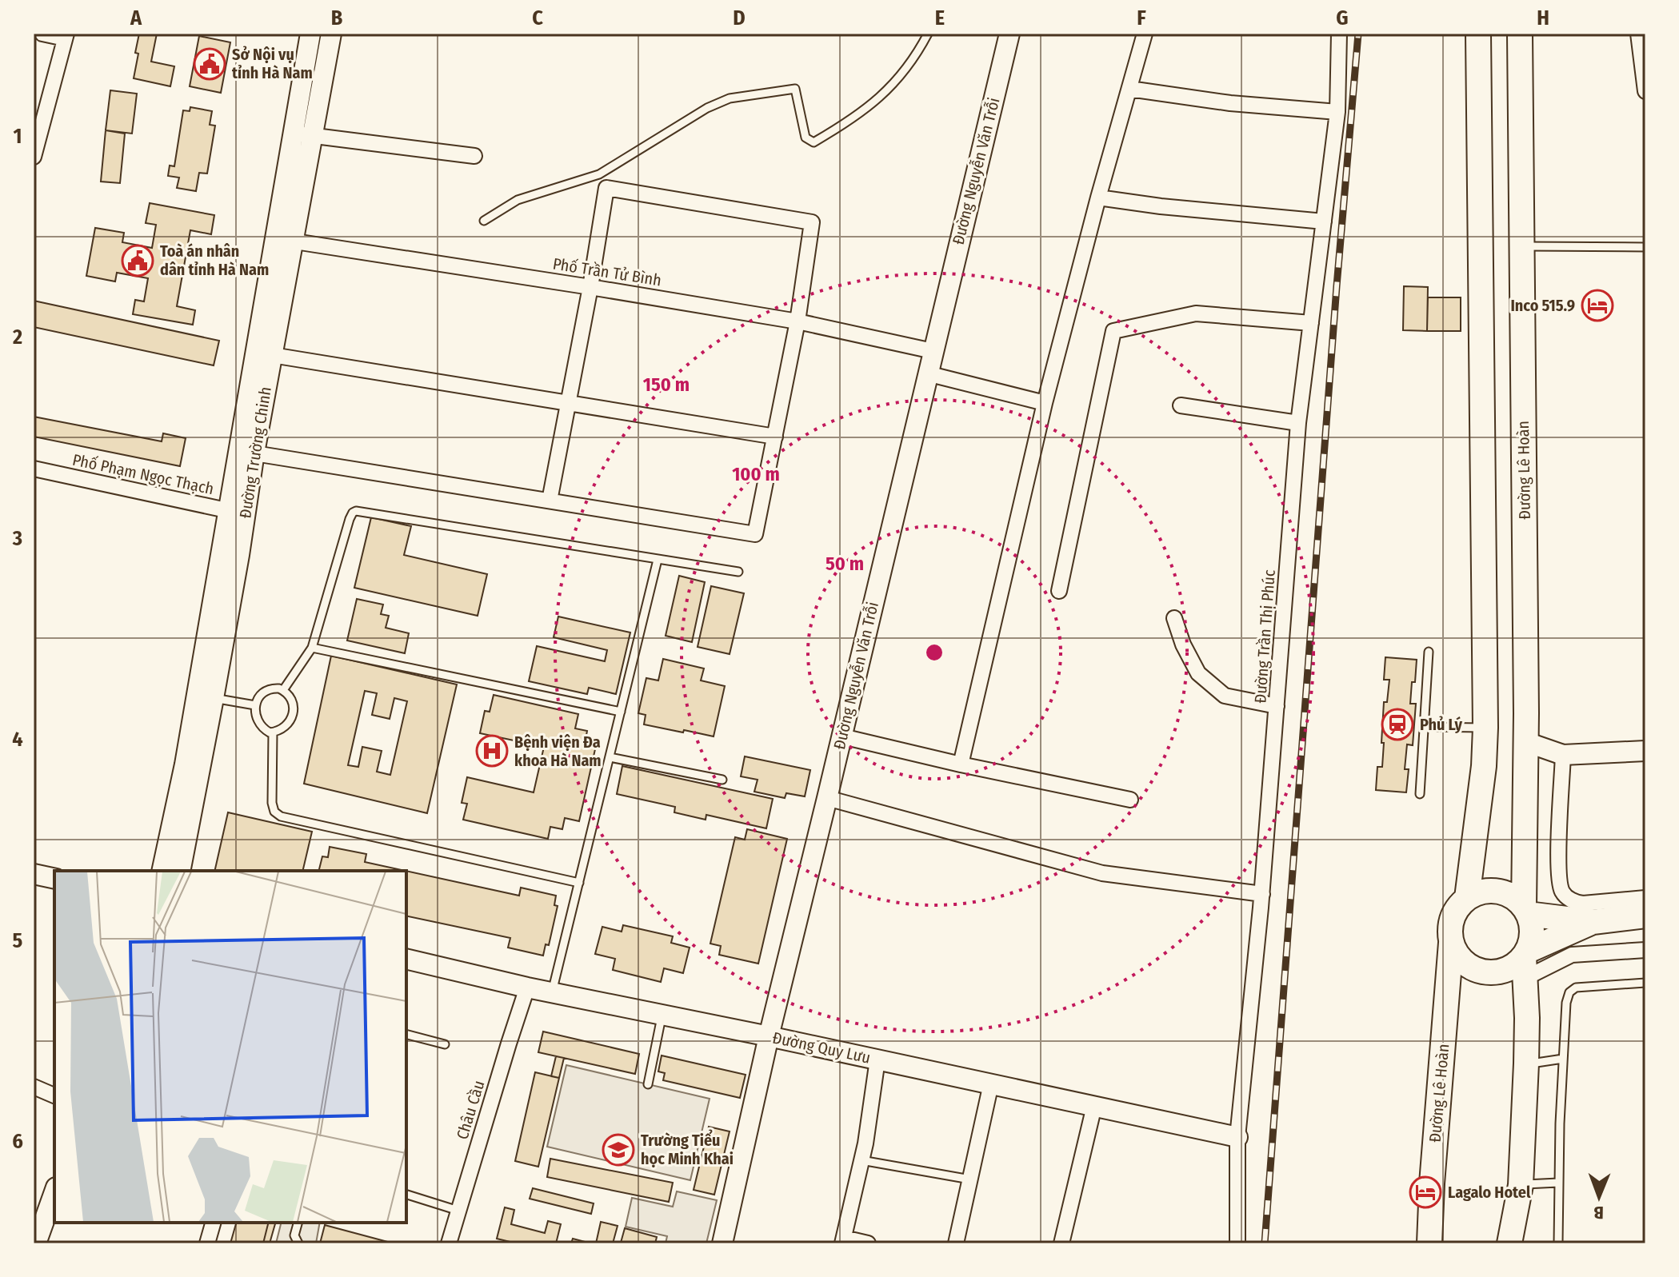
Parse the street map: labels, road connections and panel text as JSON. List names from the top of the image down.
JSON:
{
  "streets": {
    "main road": ["Đường Lê Hoàn"],
    "street": [
      "Đường Nguyễn Văn Trỗi",
      "Phố Trần Tử Bình",
      "Đường Trường Chinh",
      "Phố Phạm Ngọc Thạch",
      "Đường Trần Thị Phúc",
      "Đường Quy Lưu",
      "Châu Cầu"
    ]
  },
  "crossings": [
    ["Đường Nguyễn Văn Trỗi", "Phố Trần Tử Bình"],
    ["Đường Nguyễn Văn Trỗi", "Đường Quy Lưu"],
    ["Phố Trần Tử Bình", "Đường Trường Chinh"],
    ["Đường Trường Chinh", "Phố Phạm Ngọc Thạch"],
    ["Đường Trần Thị Phúc", "Đường Quy Lưu"],
    ["Đường Quy Lưu", "Châu Cầu"]
  ],
  "places": {
    "public building": ["Sở Nội vụ tỉnh Hà Nam", "Toà án nhân dân tỉnh Hà Nam"],
    "hotel": ["Inco 515.9", "Lagalo Hotel"],
    "station": ["Phủ Lý"],
    "hospital": ["Bệnh viện Đa khoa Hà Nam"],
    "school or university": ["Trường Tiểu học Minh Khai"]
  },
  "north": "bottom",
  "grid": {
    "columns": [
      "A",
      "B",
      "C",
      "D",
      "E",
      "F",
      "G",
      "H"
    ],
    "rows": [
      "1",
      "2",
      "3",
      "4",
      "5",
      "6"
    ]
  },
  "rings": ["150 m", "100 m", "50 m"]
}
